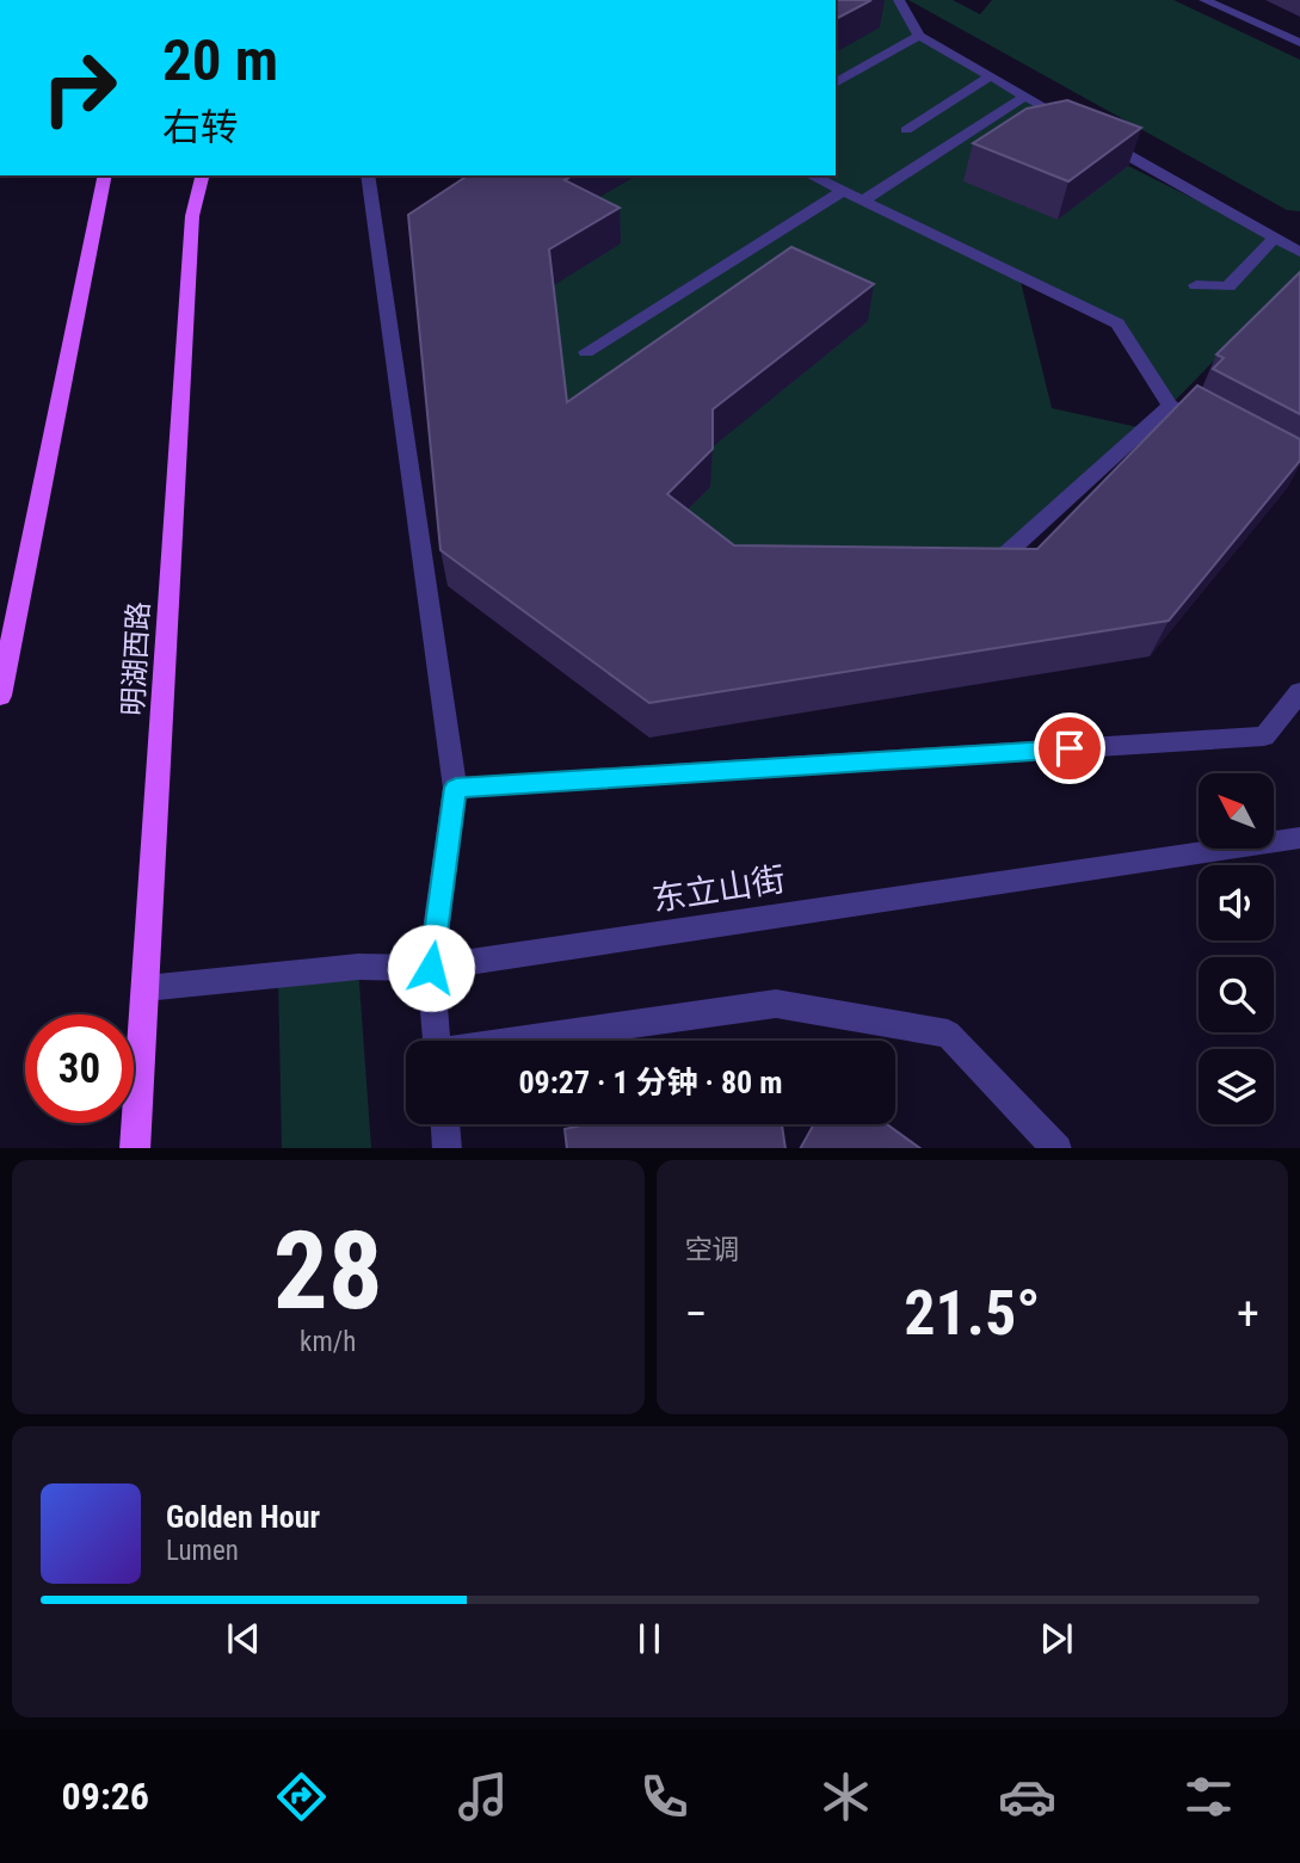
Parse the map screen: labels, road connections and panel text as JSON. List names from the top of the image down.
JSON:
{
  "streets": {
    "main road": ["明湖西路"],
    "street": ["东立山街"]
  },
  "crossings": [
    ["明湖西路", "东立山街"]
  ],
  "north": "top left",
  "page": {
    "turn": ["20 m", "右转"],
    "limit": "30",
    "trip": "09:27 · 1 分钟 · 80 m",
    "tile": [
      ["28", "km/h"],
      "空调"
    ],
    "heat": ["−", "21.5°", "+"],
    "song": ["Golden Hour", "Lumen"],
    "tabs": "09:26"
  }
}
